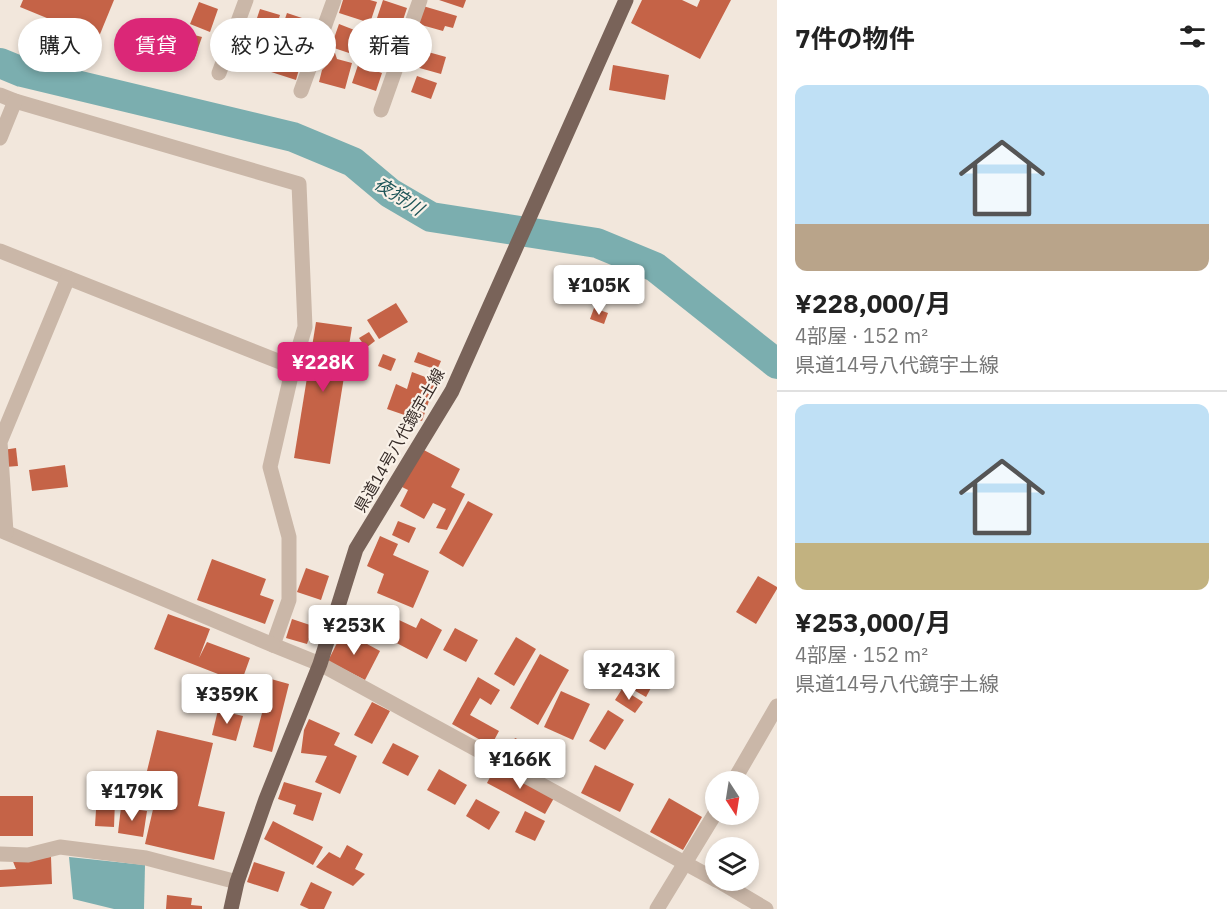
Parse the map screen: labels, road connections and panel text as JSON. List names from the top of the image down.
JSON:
{
  "streets": {
    "main road": ["県道14号八代鏡宇土線"]
  },
  "water": ["夜狩川"],
  "north": "bottom",
  "page": {
    "heading": "7件の物件",
    "chip": [
      "購入",
      "賃貸",
      "絞り込み",
      "新着"
    ],
    "list": [
      {
        "name": "¥228,000/月",
        "note": "4部屋 · 152 m² · 県道14号八代鏡宇土線"
      },
      {
        "name": "¥253,000/月",
        "note": "4部屋 · 152 m² · 県道14号八代鏡宇土線"
      }
    ],
    "price": [
      "¥105K",
      "¥228K",
      "¥253K",
      "¥243K",
      "¥359K",
      "¥166K",
      "¥179K"
    ]
  }
}
